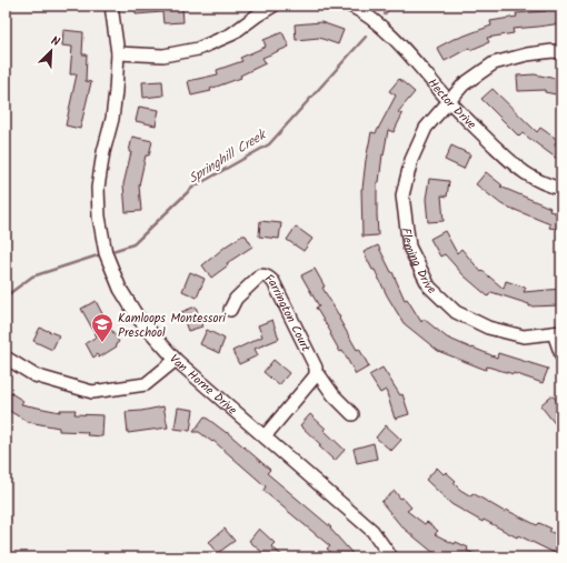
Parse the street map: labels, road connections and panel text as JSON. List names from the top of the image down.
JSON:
{
  "streets": {
    "street": [
      "Hector Drive",
      "Fleming Drive",
      "Farrington Court",
      "Van Horne Drive"
    ]
  },
  "crossings": [
    ["Hector Drive", "Fleming Drive"]
  ],
  "water": ["Springhill Creek"],
  "places": {
    "school or university": ["Kamloops Montessori Preschool"]
  },
  "north": "top right"
}
